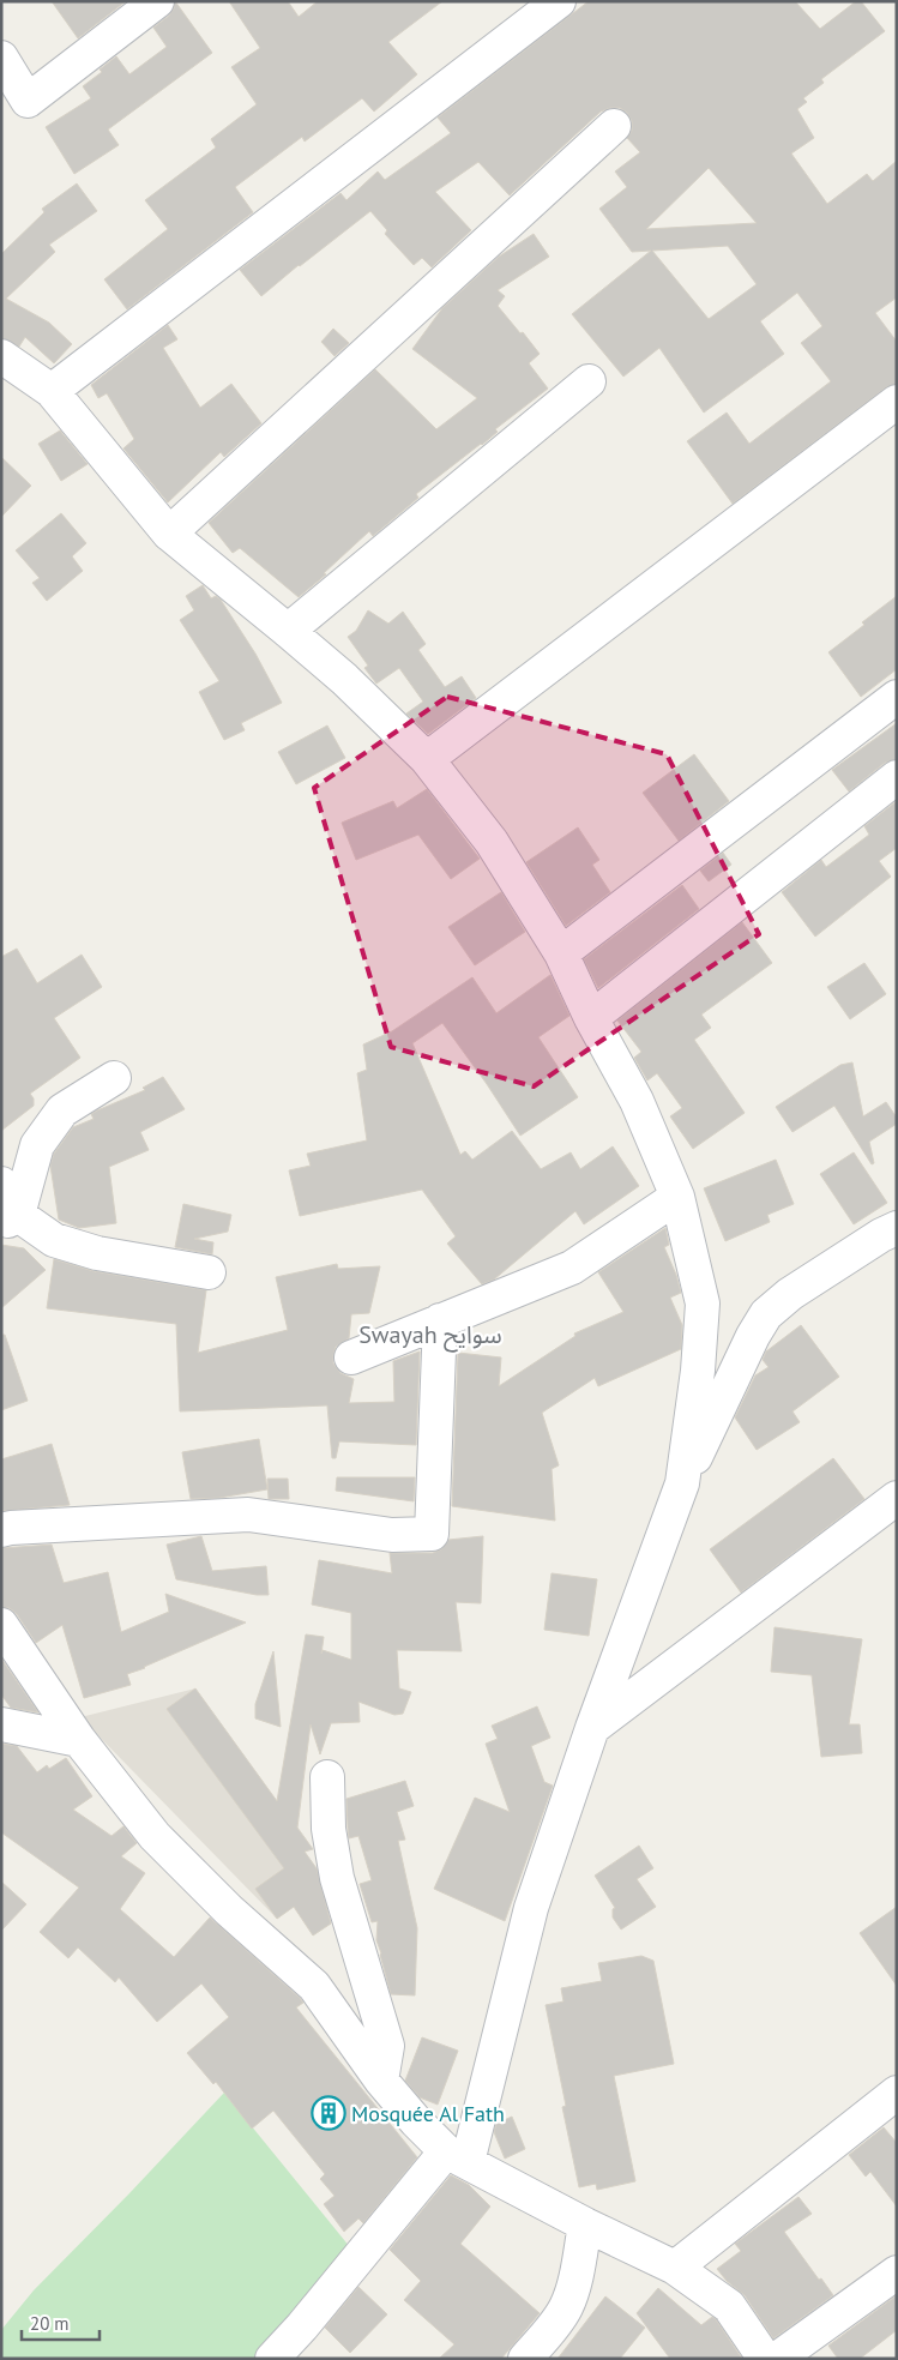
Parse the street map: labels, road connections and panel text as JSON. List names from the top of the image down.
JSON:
{
  "districts": ["Swayah سوايح"],
  "places": {
    "building": ["Mosquée Al Fath"]
  },
  "scale_bar": "20 m"
}
